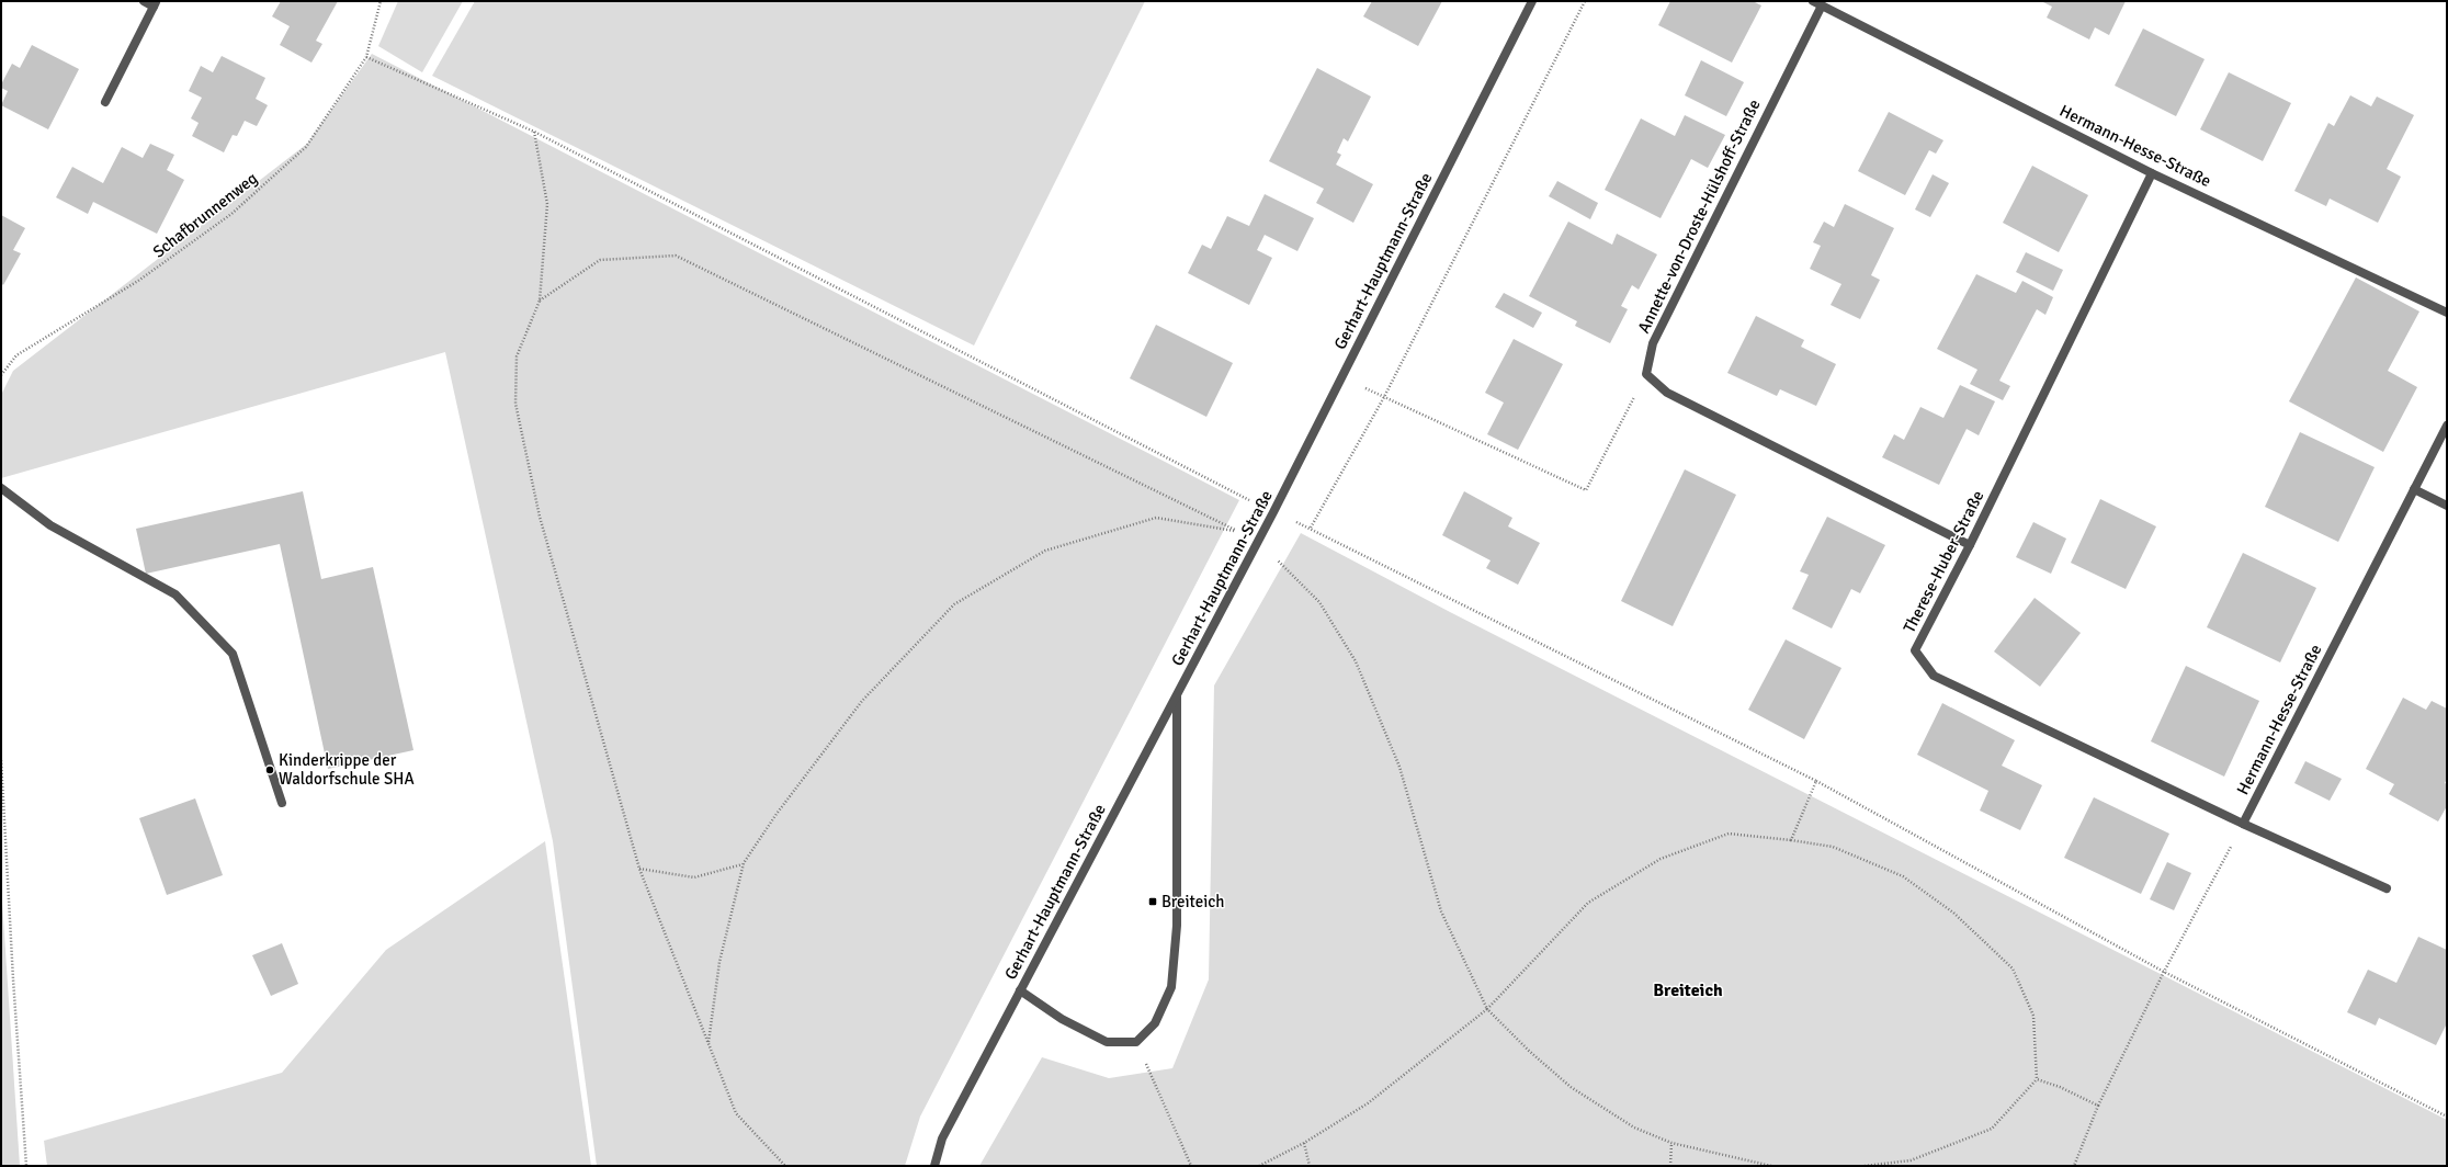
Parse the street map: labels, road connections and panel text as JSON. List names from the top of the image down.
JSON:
{
  "streets": {
    "street": [
      "Hermann-Hesse-Straße",
      "Annette-von-Droste-Hülshoff-Straße",
      "Gerhart-Hauptmann-Straße",
      "Therese-Huber-Straße"
    ],
    "path": ["Schafbrunnenweg"]
  },
  "crossings": [
    ["Hermann-Hesse-Straße", "Annette-von-Droste-Hülshoff-Straße"],
    ["Hermann-Hesse-Straße", "Therese-Huber-Straße"]
  ],
  "districts": ["Breiteich"],
  "places": {
    "other": ["Kinderkrippe der Waldorfschule SHA"],
    "transit": ["Breiteich"]
  }
}
